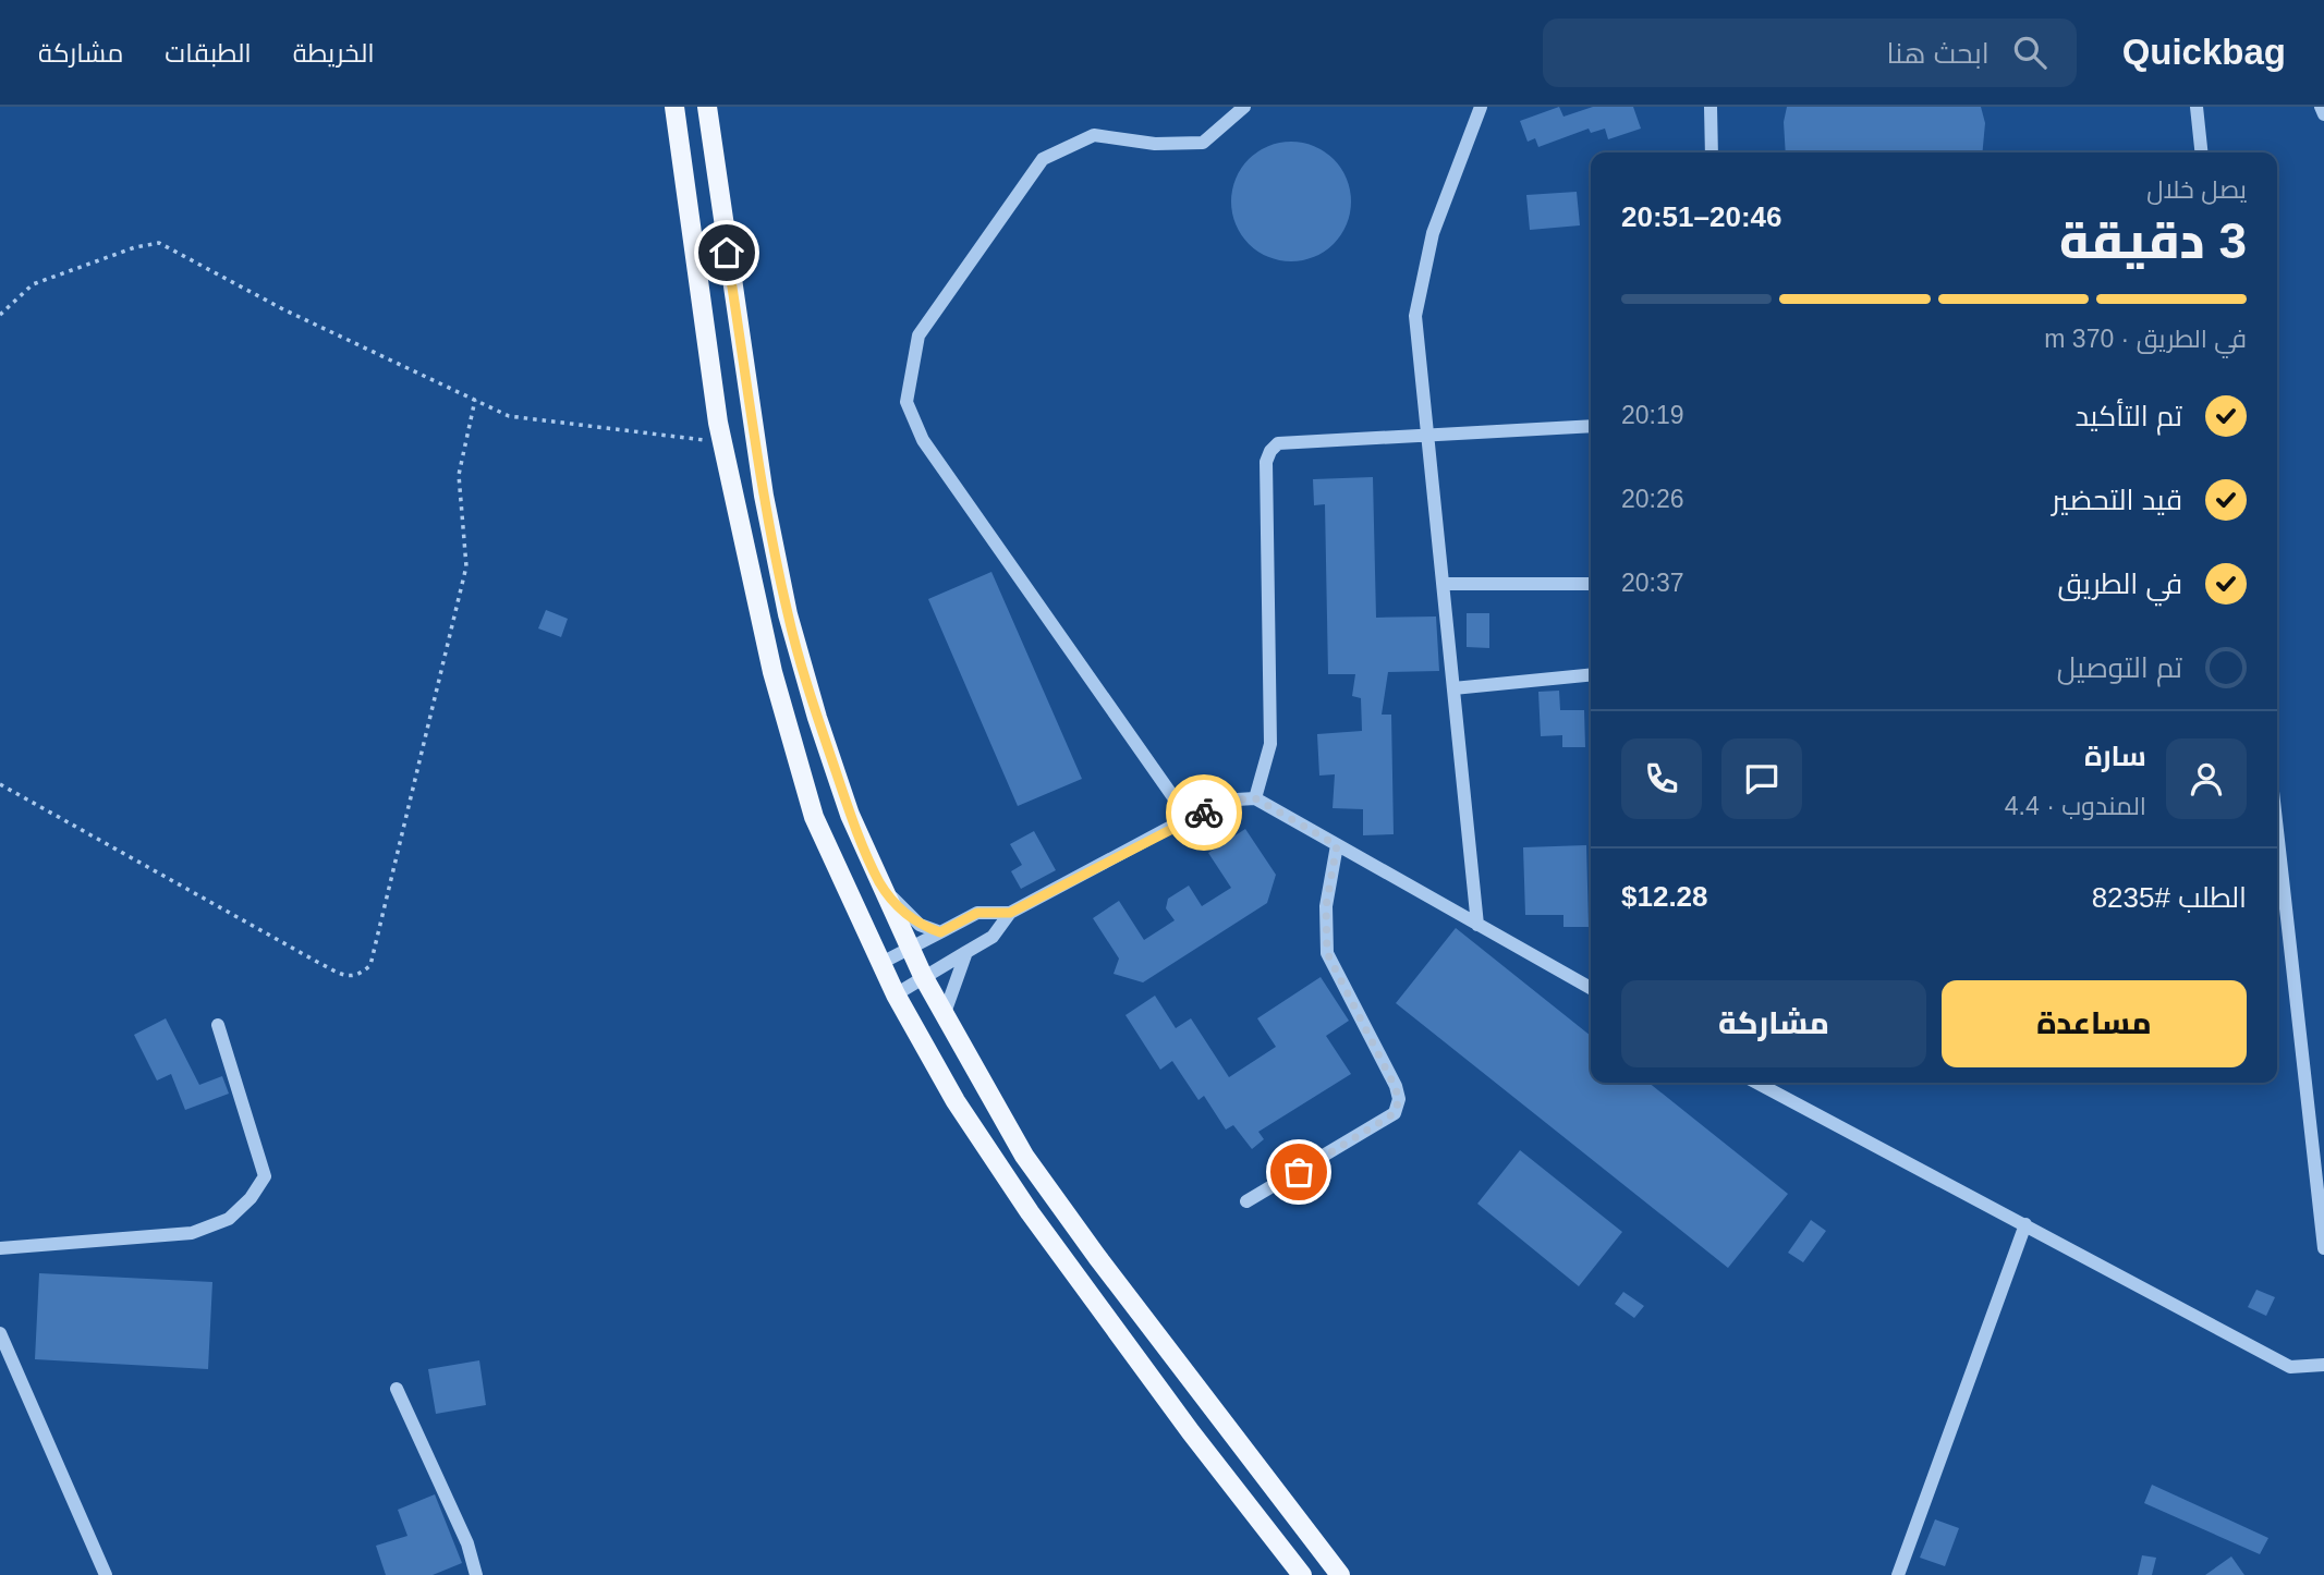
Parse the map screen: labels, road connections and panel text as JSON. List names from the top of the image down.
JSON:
{
  "page": {
    "header": "Quickbag",
    "search": "ابحث هنا",
    "nav": ["الخريطة", "الطبقات", "مشاركة"],
    "heading": ["3 دقيقة", "يصل خلال", "20:46–20:51"],
    "panel": [
      "سارة",
      "المندوب · 4.4",
      "الطلب #8235",
      "$12.28"
    ],
    "bar": "في الطريق · 370 m",
    "list": [
      ["تم التأكيد", "20:19"],
      ["قيد التحضير", "20:26"],
      ["في الطريق", "20:37"],
      "تم التوصيل"
    ],
    "buttons": ["مساعدة", "مشاركة"]
  }
}
